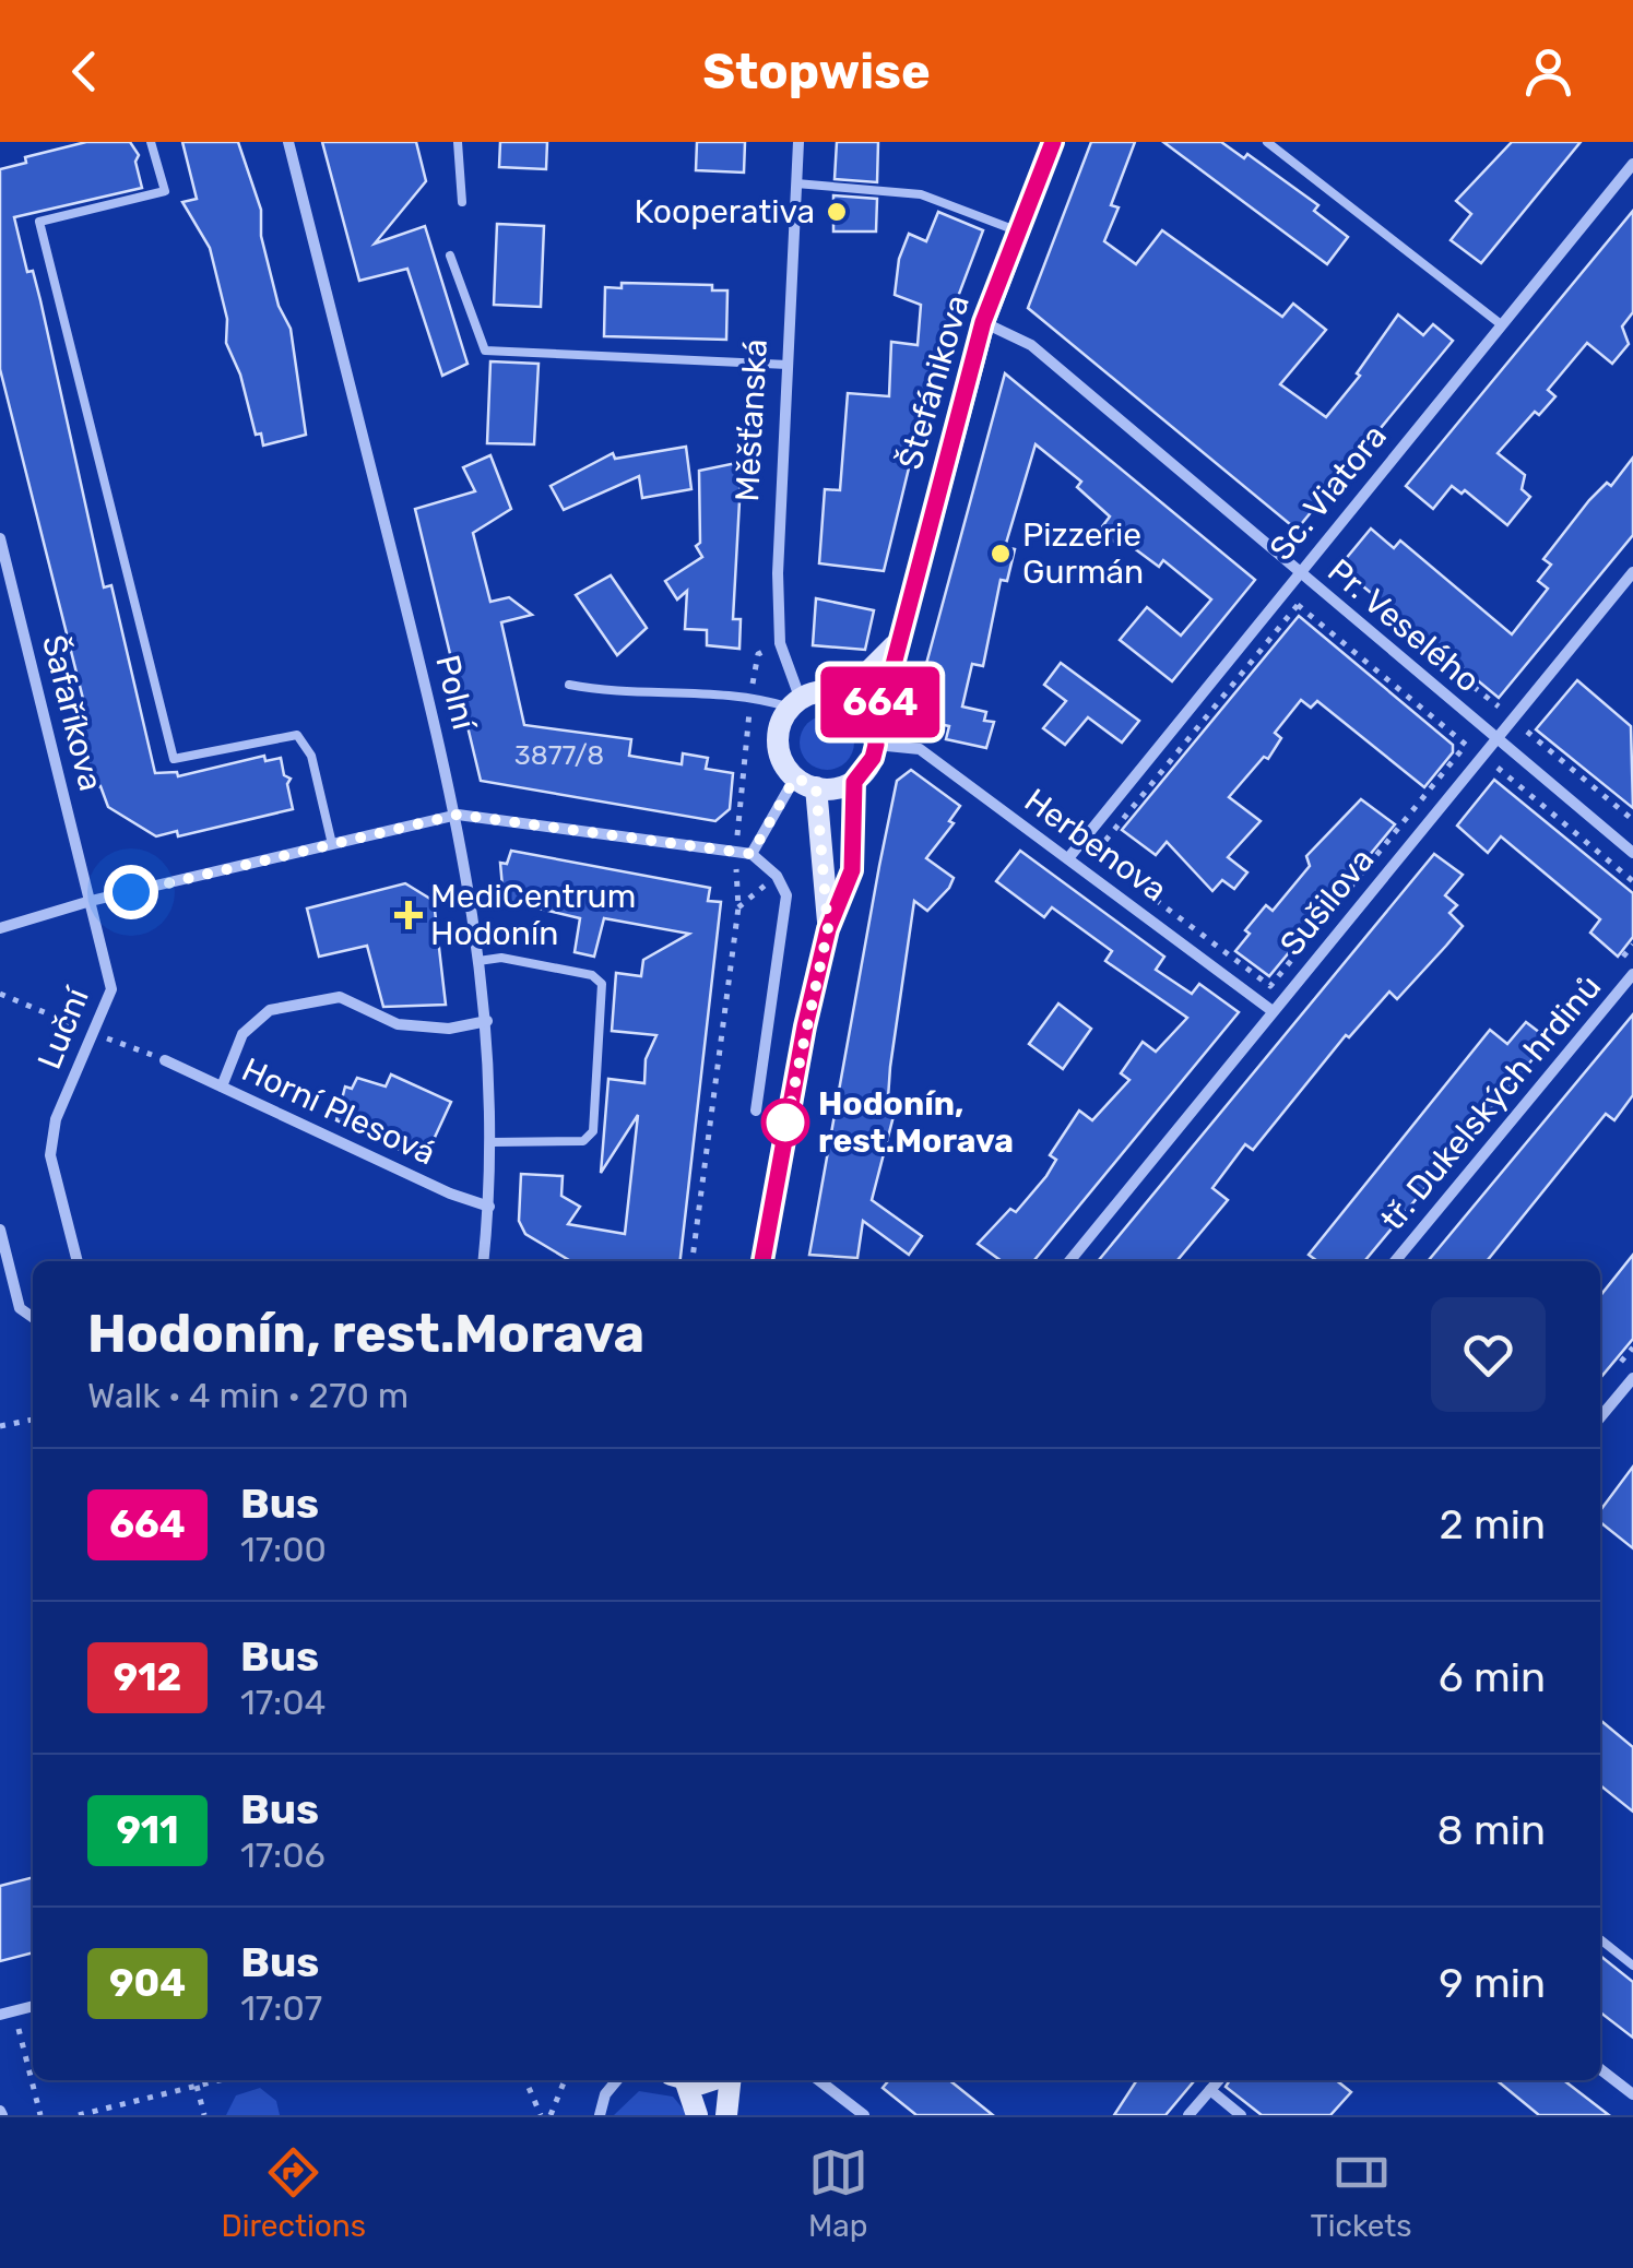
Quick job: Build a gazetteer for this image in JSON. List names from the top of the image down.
{
  "streets": {
    "main road": ["Štefánikova"],
    "street": [
      "Měšťanská",
      "Sc. Viatora",
      "Pr. Veselého",
      "Polní",
      "Šafaříkova",
      "Herbenova",
      "Sušilova",
      "Luční",
      "tř. Dukelských hrdinů",
      "Horní Plesová"
    ]
  },
  "crossings": [
    ["Štefánikova", "Měšťanská"],
    ["Štefánikova", "Pr. Veselého"],
    ["Štefánikova", "Herbenova"],
    ["Měšťanská", "Herbenova"],
    ["Sc. Viatora", "Pr. Veselého"],
    ["Sc. Viatora", "Herbenova"],
    ["Pr. Veselého", "Sušilova"],
    ["Polní", "Horní Plesová"],
    ["Šafaříkova", "Luční"],
    ["Herbenova", "Sušilova"]
  ],
  "places": {
    "other": ["Kooperativa", "Pizzerie Gurmán", "Hodonín, rest.Morava"],
    "health": ["MediCentrum Hodonín"]
  },
  "lines": ["bus line 664"],
  "house_numbers": ["3877/8"],
  "page": {
    "header": "Stopwise",
    "on_map": "664",
    "heading": ["Hodonín, rest.Morava", "Walk · 4 min · 270 m"],
    "list": [
      {
        "mark": "664",
        "name": "Bus",
        "note": "17:00",
        "value": "2 min"
      },
      {
        "mark": "912",
        "name": "Bus",
        "note": "17:04",
        "value": "6 min"
      },
      {
        "mark": "911",
        "name": "Bus",
        "note": "17:06",
        "value": "8 min"
      },
      {
        "mark": "904",
        "name": "Bus",
        "note": "17:07",
        "value": "9 min"
      }
    ],
    "tabs": ["Directions", "Map", "Tickets"]
  }
}
